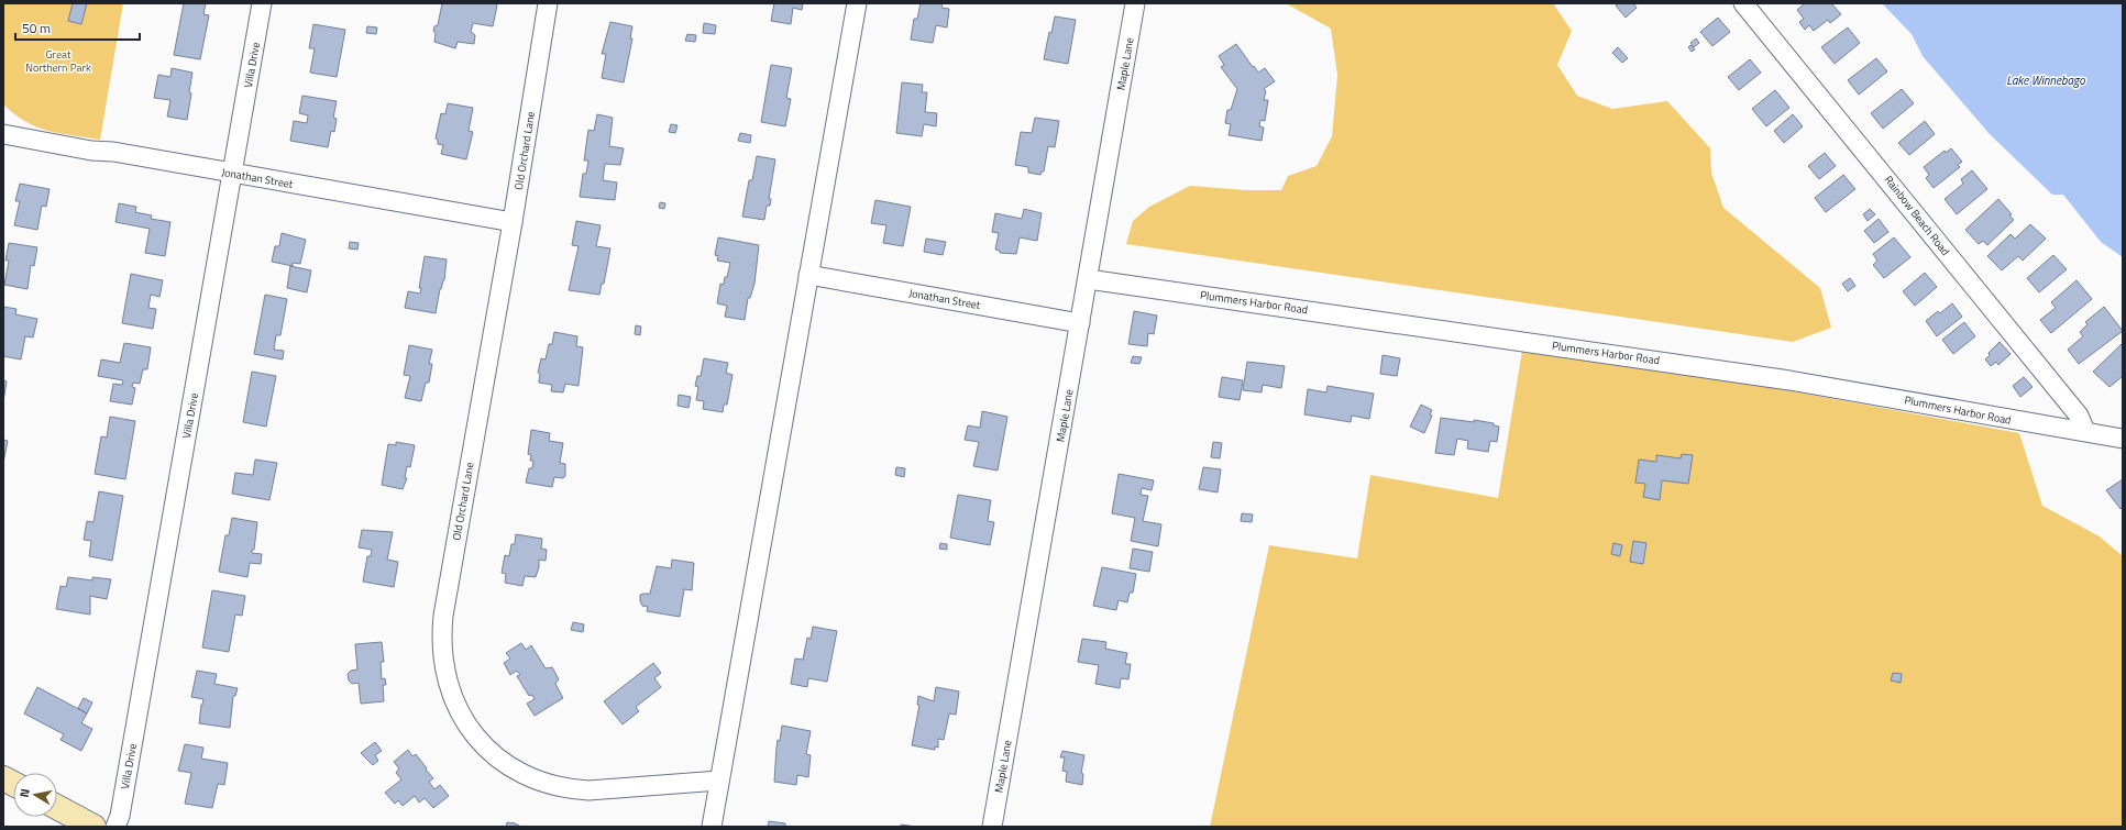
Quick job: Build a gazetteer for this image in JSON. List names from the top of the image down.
{
  "streets": {
    "street": [
      "Maple Lane",
      "Villa Drive",
      "Old Orchard Lane",
      "Jonathan Street",
      "Rainbow Beach Road",
      "Plummers Harbor Road"
    ]
  },
  "crossings": [
    ["Maple Lane", "Jonathan Street"],
    ["Maple Lane", "Plummers Harbor Road"],
    ["Villa Drive", "Jonathan Street"],
    ["Old Orchard Lane", "Jonathan Street"],
    ["Rainbow Beach Road", "Plummers Harbor Road"]
  ],
  "water": ["Lake Winnebago"],
  "parks": ["Great Northern Park"],
  "scale_bar": "50 m",
  "north": "left"
}
